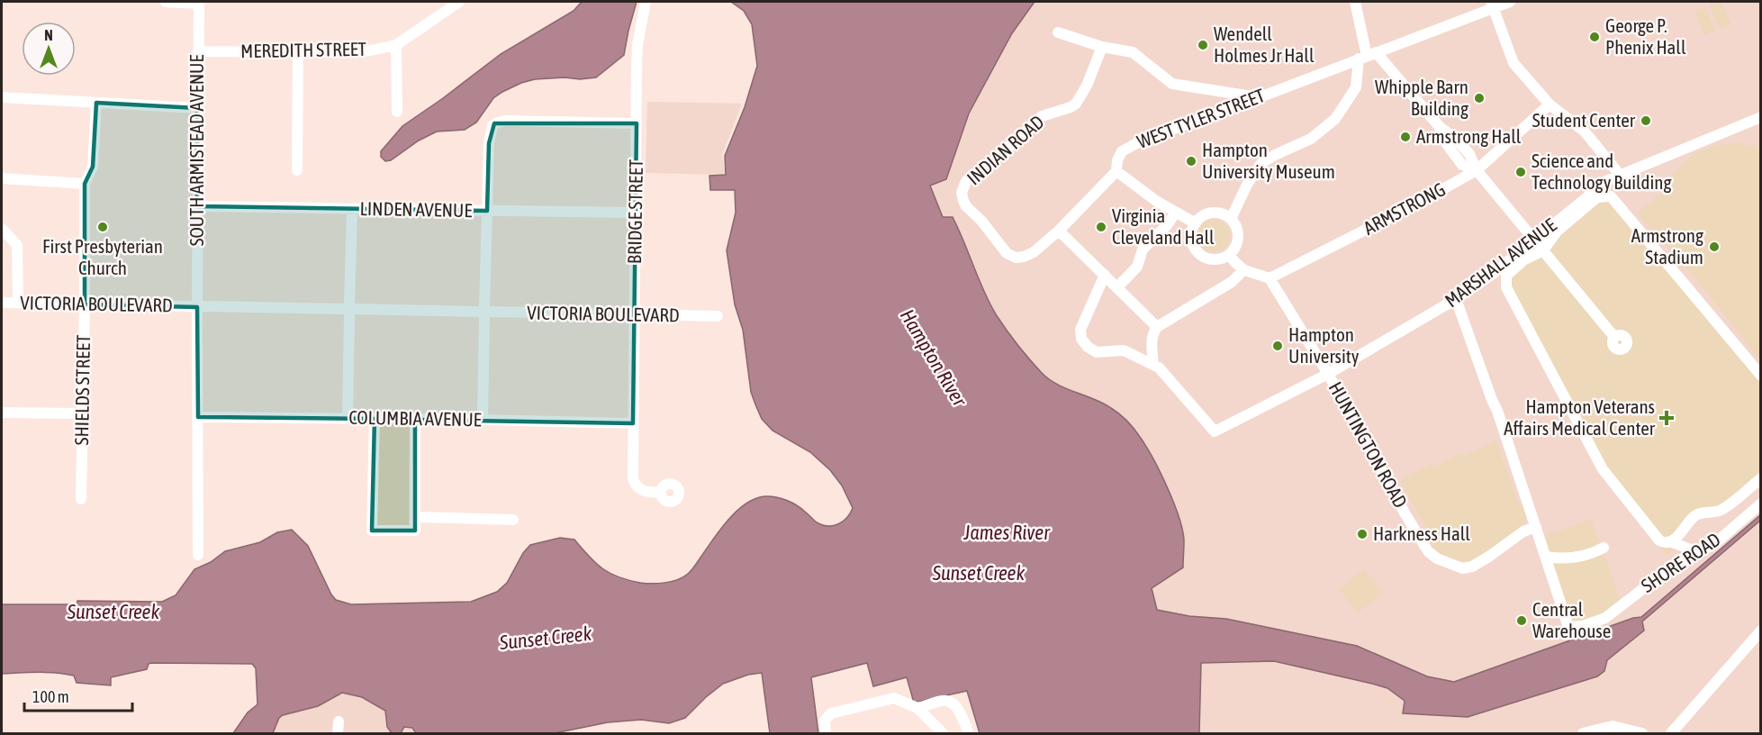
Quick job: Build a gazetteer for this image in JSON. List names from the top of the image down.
{
  "streets": {
    "street": [
      "MEREDITH STREET",
      "WEST TYLER STREET",
      "SOUTH ARMISTEAD AVENUE",
      "INDIAN ROAD",
      "ARMSTRONG",
      "LINDEN AVENUE",
      "BRIDGE STREET",
      "MARSHALL AVENUE",
      "VICTORIA BOULEVARD",
      "SHIELDS STREET",
      "COLUMBIA AVENUE",
      "HUNTINGTON ROAD",
      "SHORE ROAD"
    ]
  },
  "crossings": [
    ["MEREDITH STREET", "SOUTH ARMISTEAD AVENUE"],
    ["WEST TYLER STREET", "INDIAN ROAD"],
    ["SOUTH ARMISTEAD AVENUE", "LINDEN AVENUE"],
    ["SOUTH ARMISTEAD AVENUE", "VICTORIA BOULEVARD"],
    ["SOUTH ARMISTEAD AVENUE", "COLUMBIA AVENUE"],
    ["ARMSTRONG", "HUNTINGTON ROAD"],
    ["LINDEN AVENUE", "BRIDGE STREET"],
    ["BRIDGE STREET", "VICTORIA BOULEVARD"],
    ["BRIDGE STREET", "COLUMBIA AVENUE"],
    ["MARSHALL AVENUE", "HUNTINGTON ROAD"],
    ["VICTORIA BOULEVARD", "SHIELDS STREET"]
  ],
  "water": ["Hampton River", "James River", "Sunset Creek"],
  "places": {
    "other": [
      "George P. Phenix Hall",
      "Wendell Holmes Jr Hall",
      "Whipple Barn Building",
      "Student Center",
      "Armstrong Hall",
      "Hampton University Museum",
      "Science and Technology Building",
      "First Presbyterian Church",
      "Virginia Cleveland Hall",
      "Armstrong Stadium",
      "Hampton University",
      "Harkness Hall",
      "Central Warehouse"
    ],
    "health": ["Hampton Veterans Affairs Medical Center"]
  },
  "scale_bar": "100 m",
  "north": "top"
}
